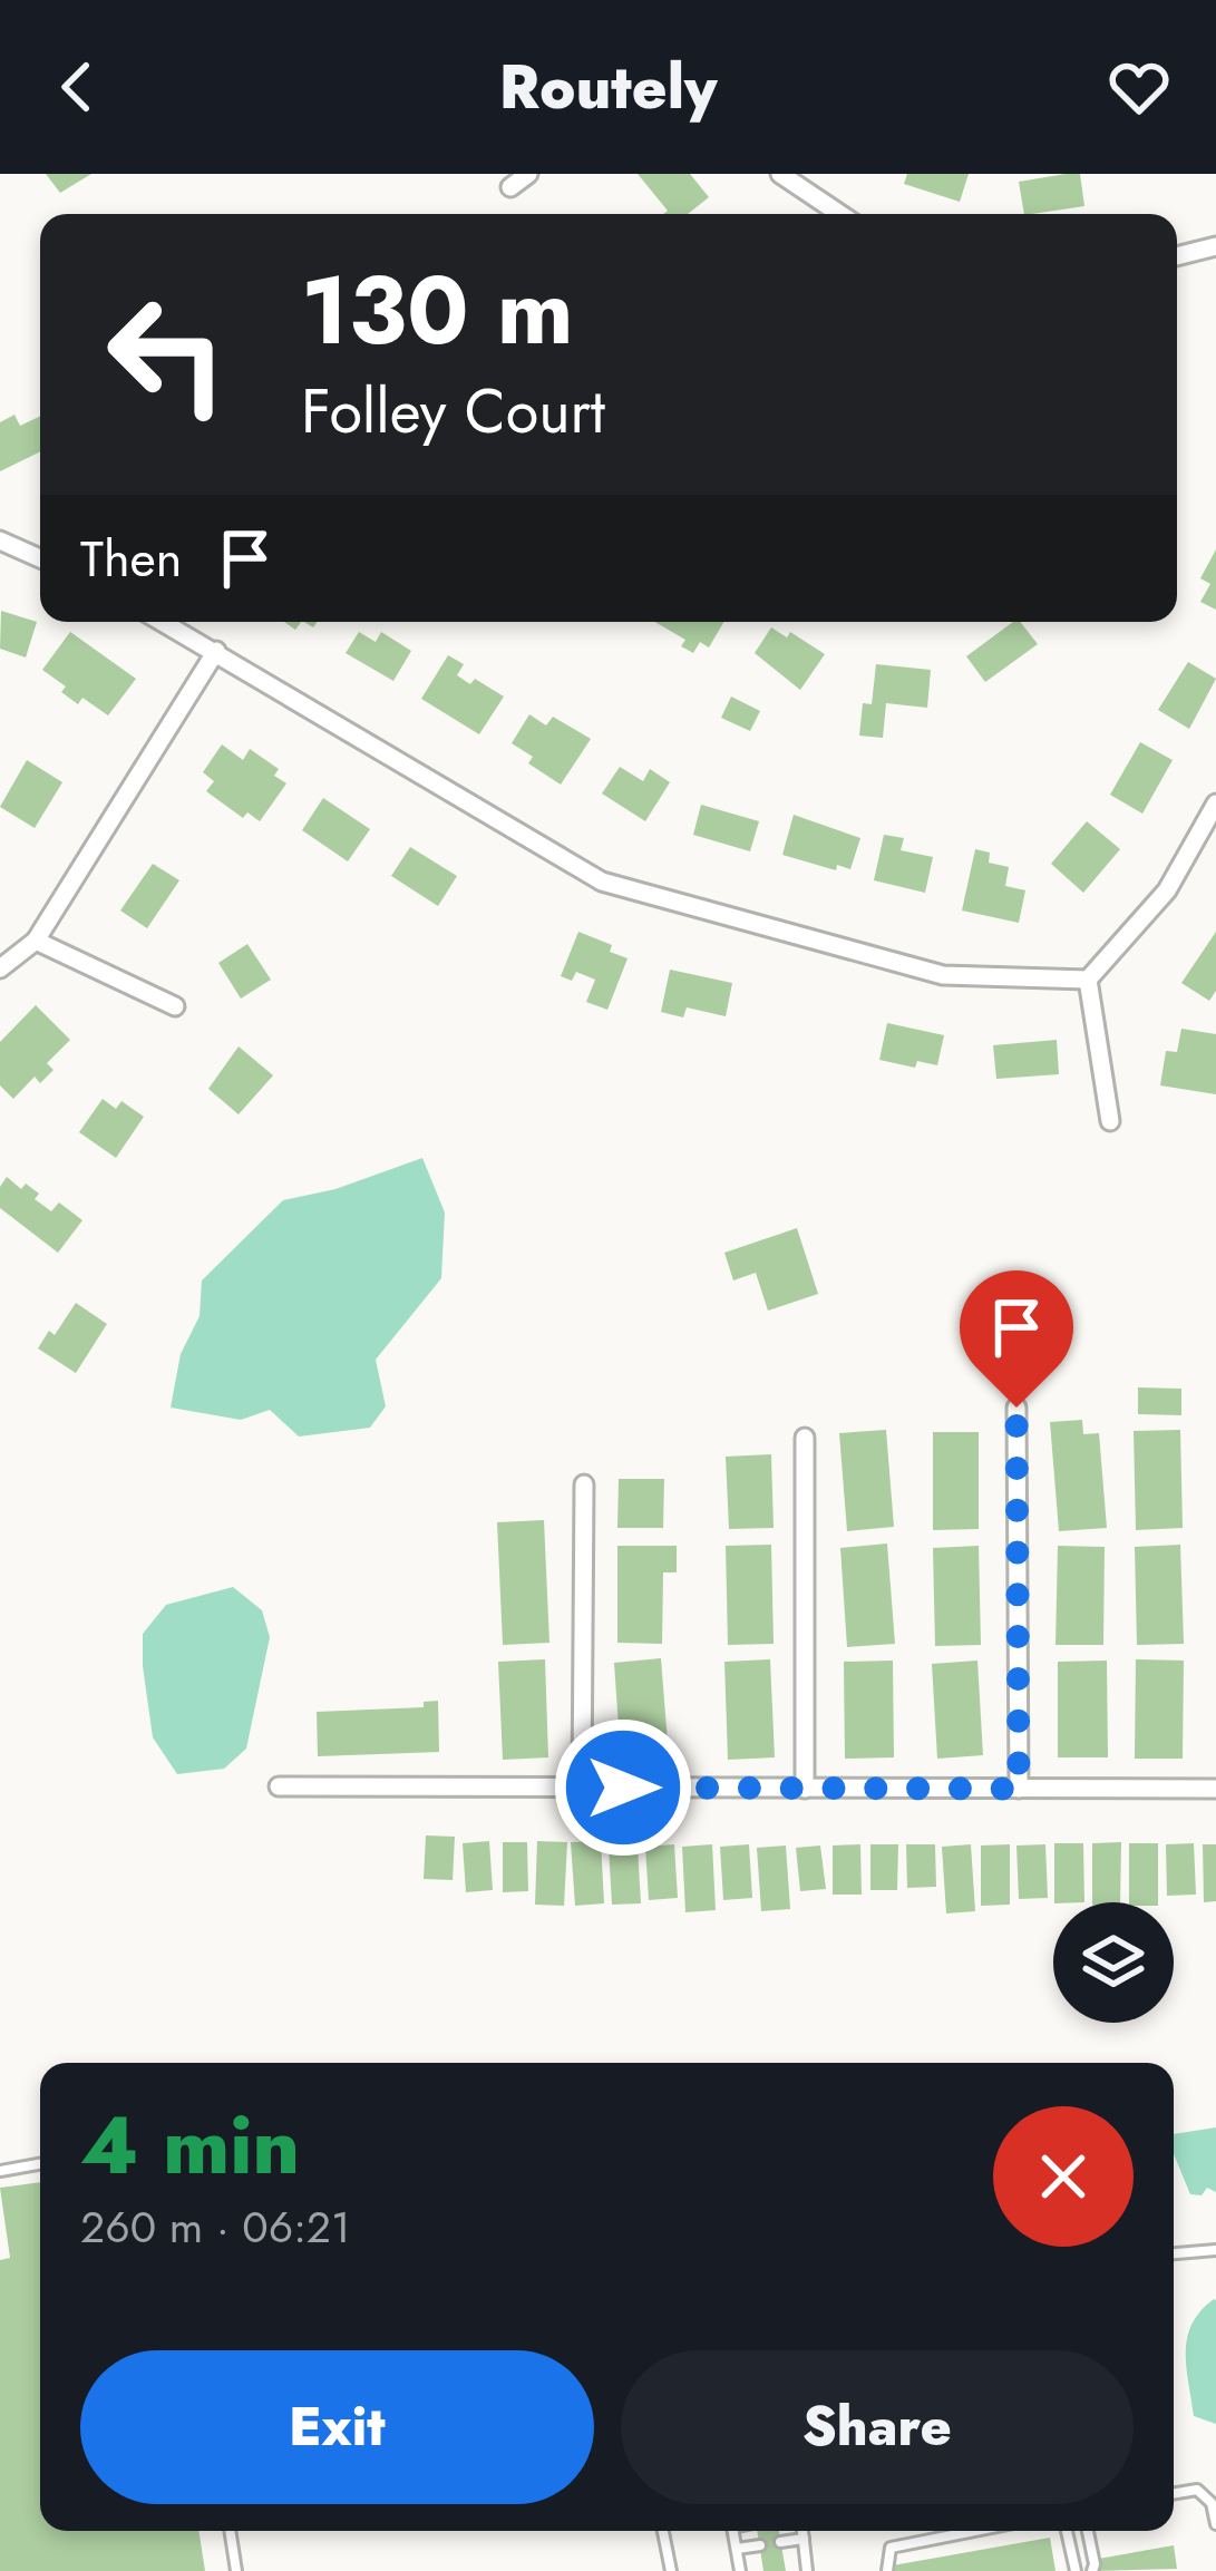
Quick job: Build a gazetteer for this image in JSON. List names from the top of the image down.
{
  "page": {
    "header": "Routely",
    "turn": ["130 m", "Folley Court"],
    "then": "Then",
    "heading": ["4 min", "260 m · 06:21"],
    "buttons": ["Exit", "Share"]
  }
}
